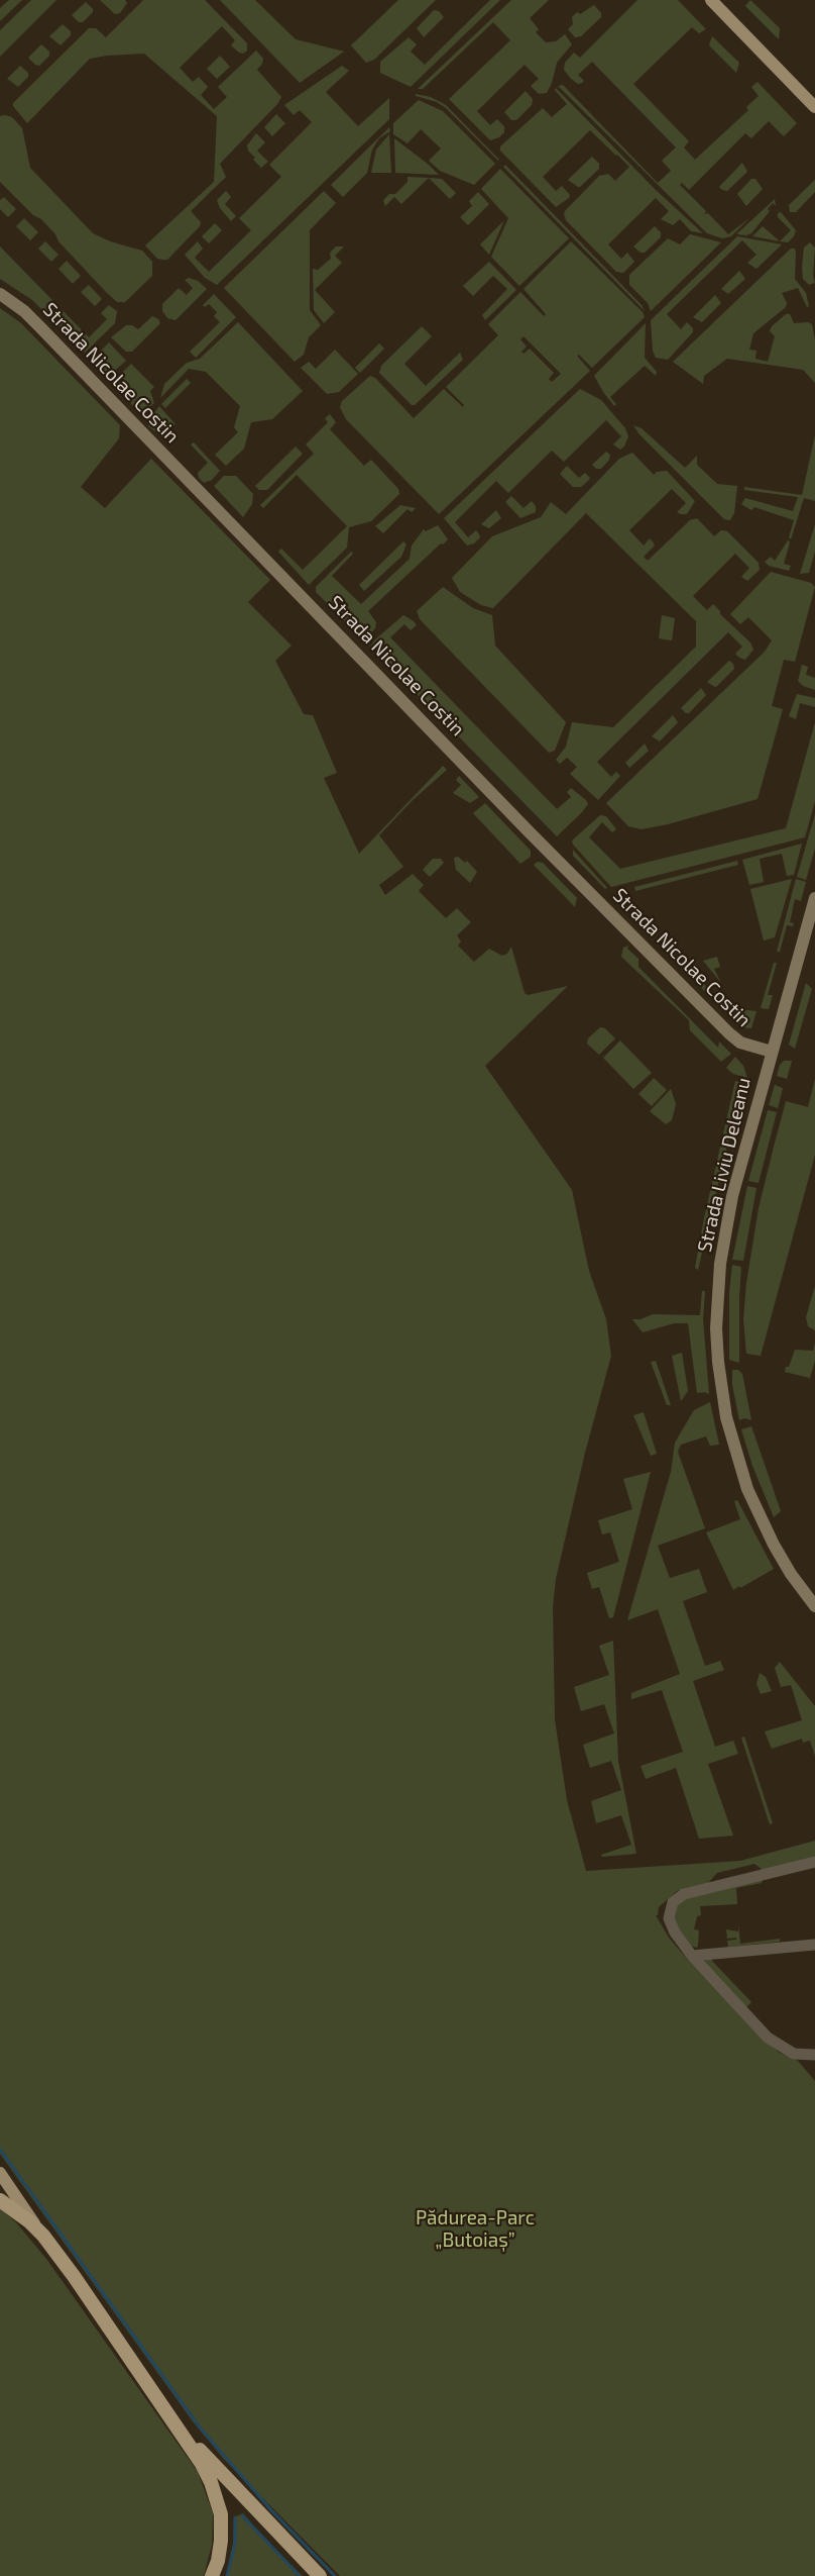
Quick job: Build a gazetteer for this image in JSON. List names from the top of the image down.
{
  "streets": {
    "main road": ["Strada Nicolae Costin", "Strada Liviu Deleanu"]
  },
  "crossings": [
    ["Strada Nicolae Costin", "Strada Liviu Deleanu"]
  ],
  "parks": ["Pădurea-Parc „Butoiaș”"]
}
